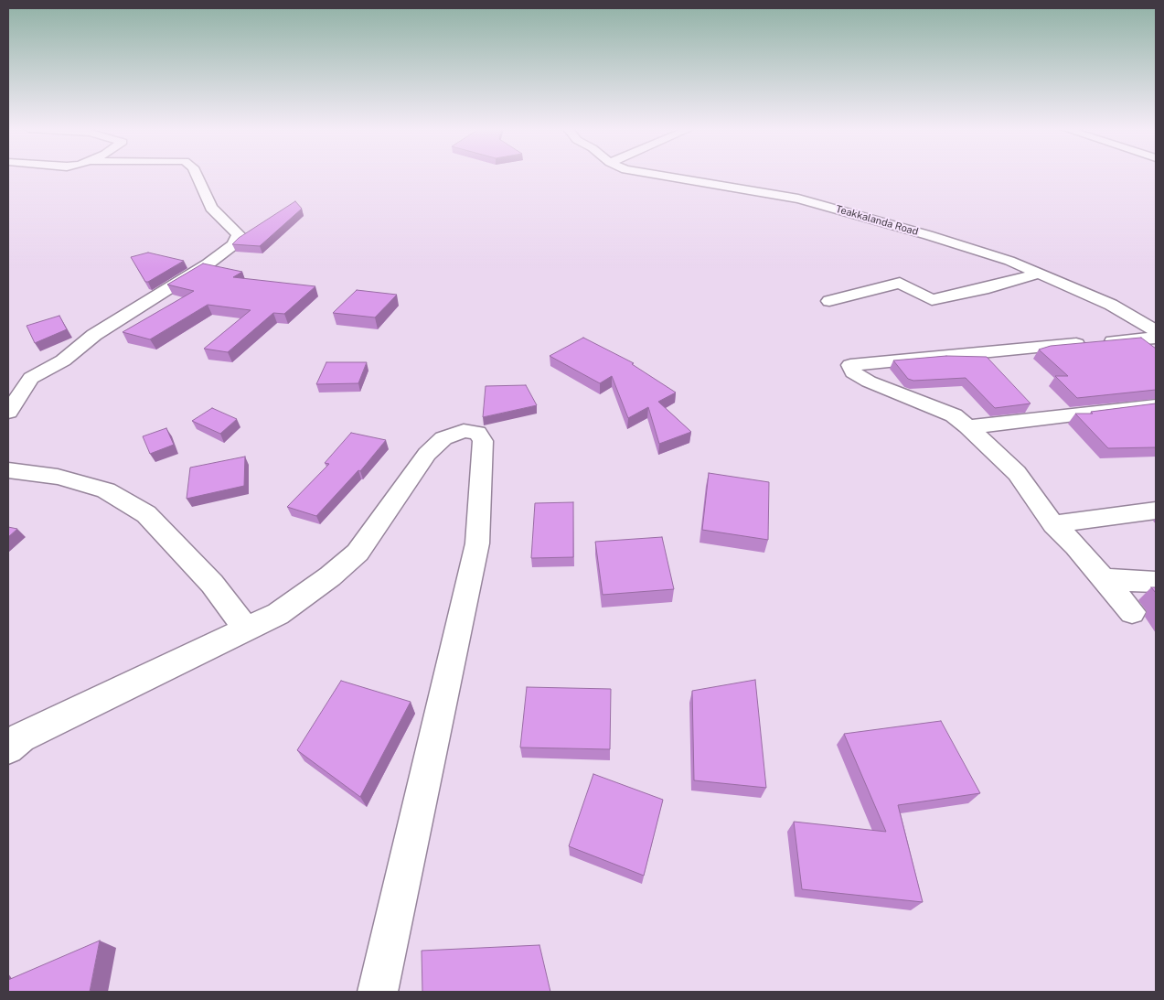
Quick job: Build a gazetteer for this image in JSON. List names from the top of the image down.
{
  "streets": {
    "street": ["Teakkalanda Road"]
  }
}
